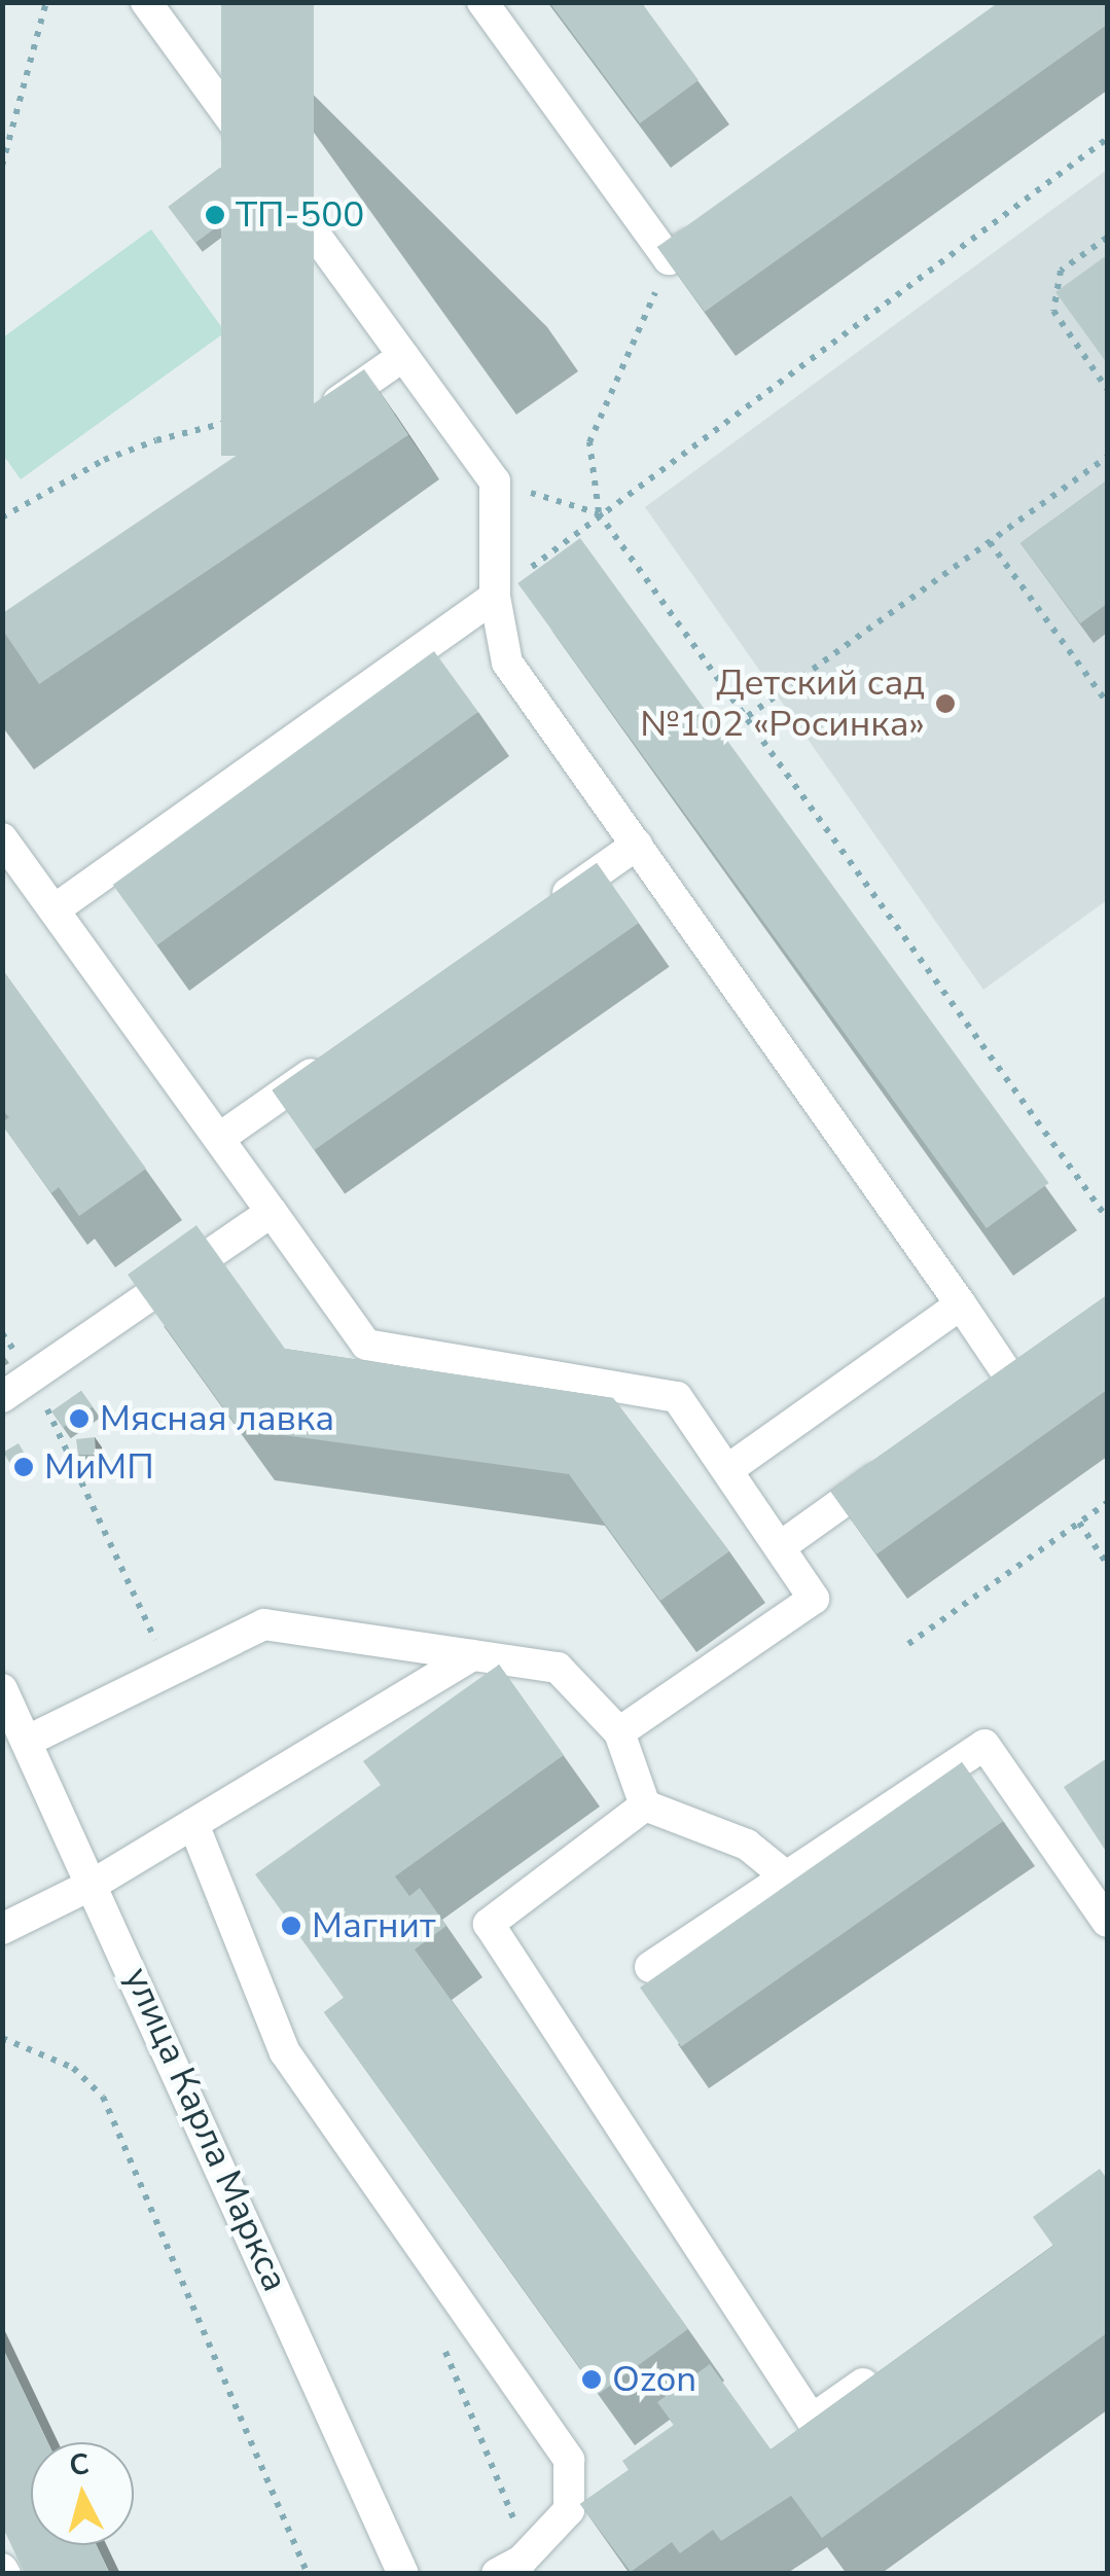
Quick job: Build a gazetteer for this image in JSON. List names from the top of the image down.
{
  "streets": {
    "street": ["улица Карла Маркса"]
  },
  "places": [
    "ТП-500",
    "Детский сад №102 «Росинка»",
    "Мясная лавка",
    "МиМП",
    "Магнит",
    "Ozon"
  ],
  "north": "top"
}
